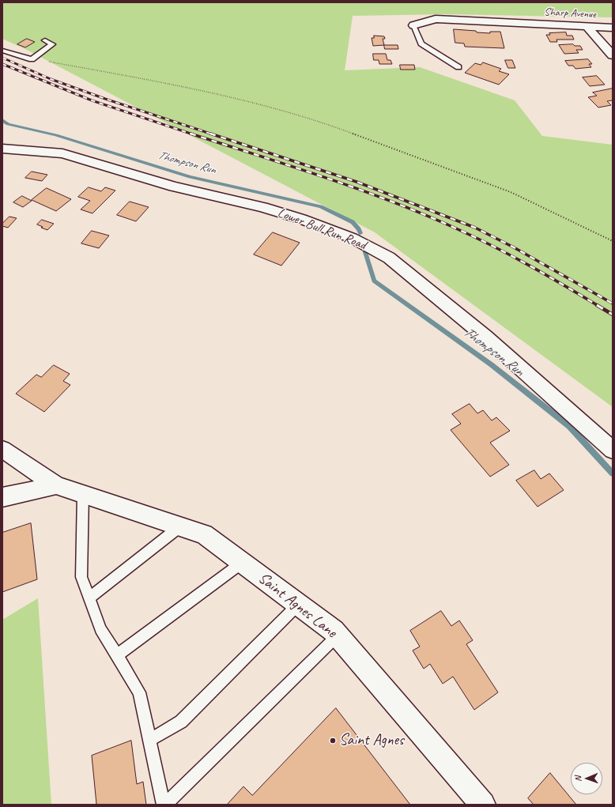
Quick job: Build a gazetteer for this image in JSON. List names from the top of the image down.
{
  "streets": {
    "street": ["Sharp Avenue", "Lower Bull Run Road", "Saint Agnes Lane"]
  },
  "water": ["Thompson Run"],
  "places": ["Saint Agnes"],
  "north": "left"
}
